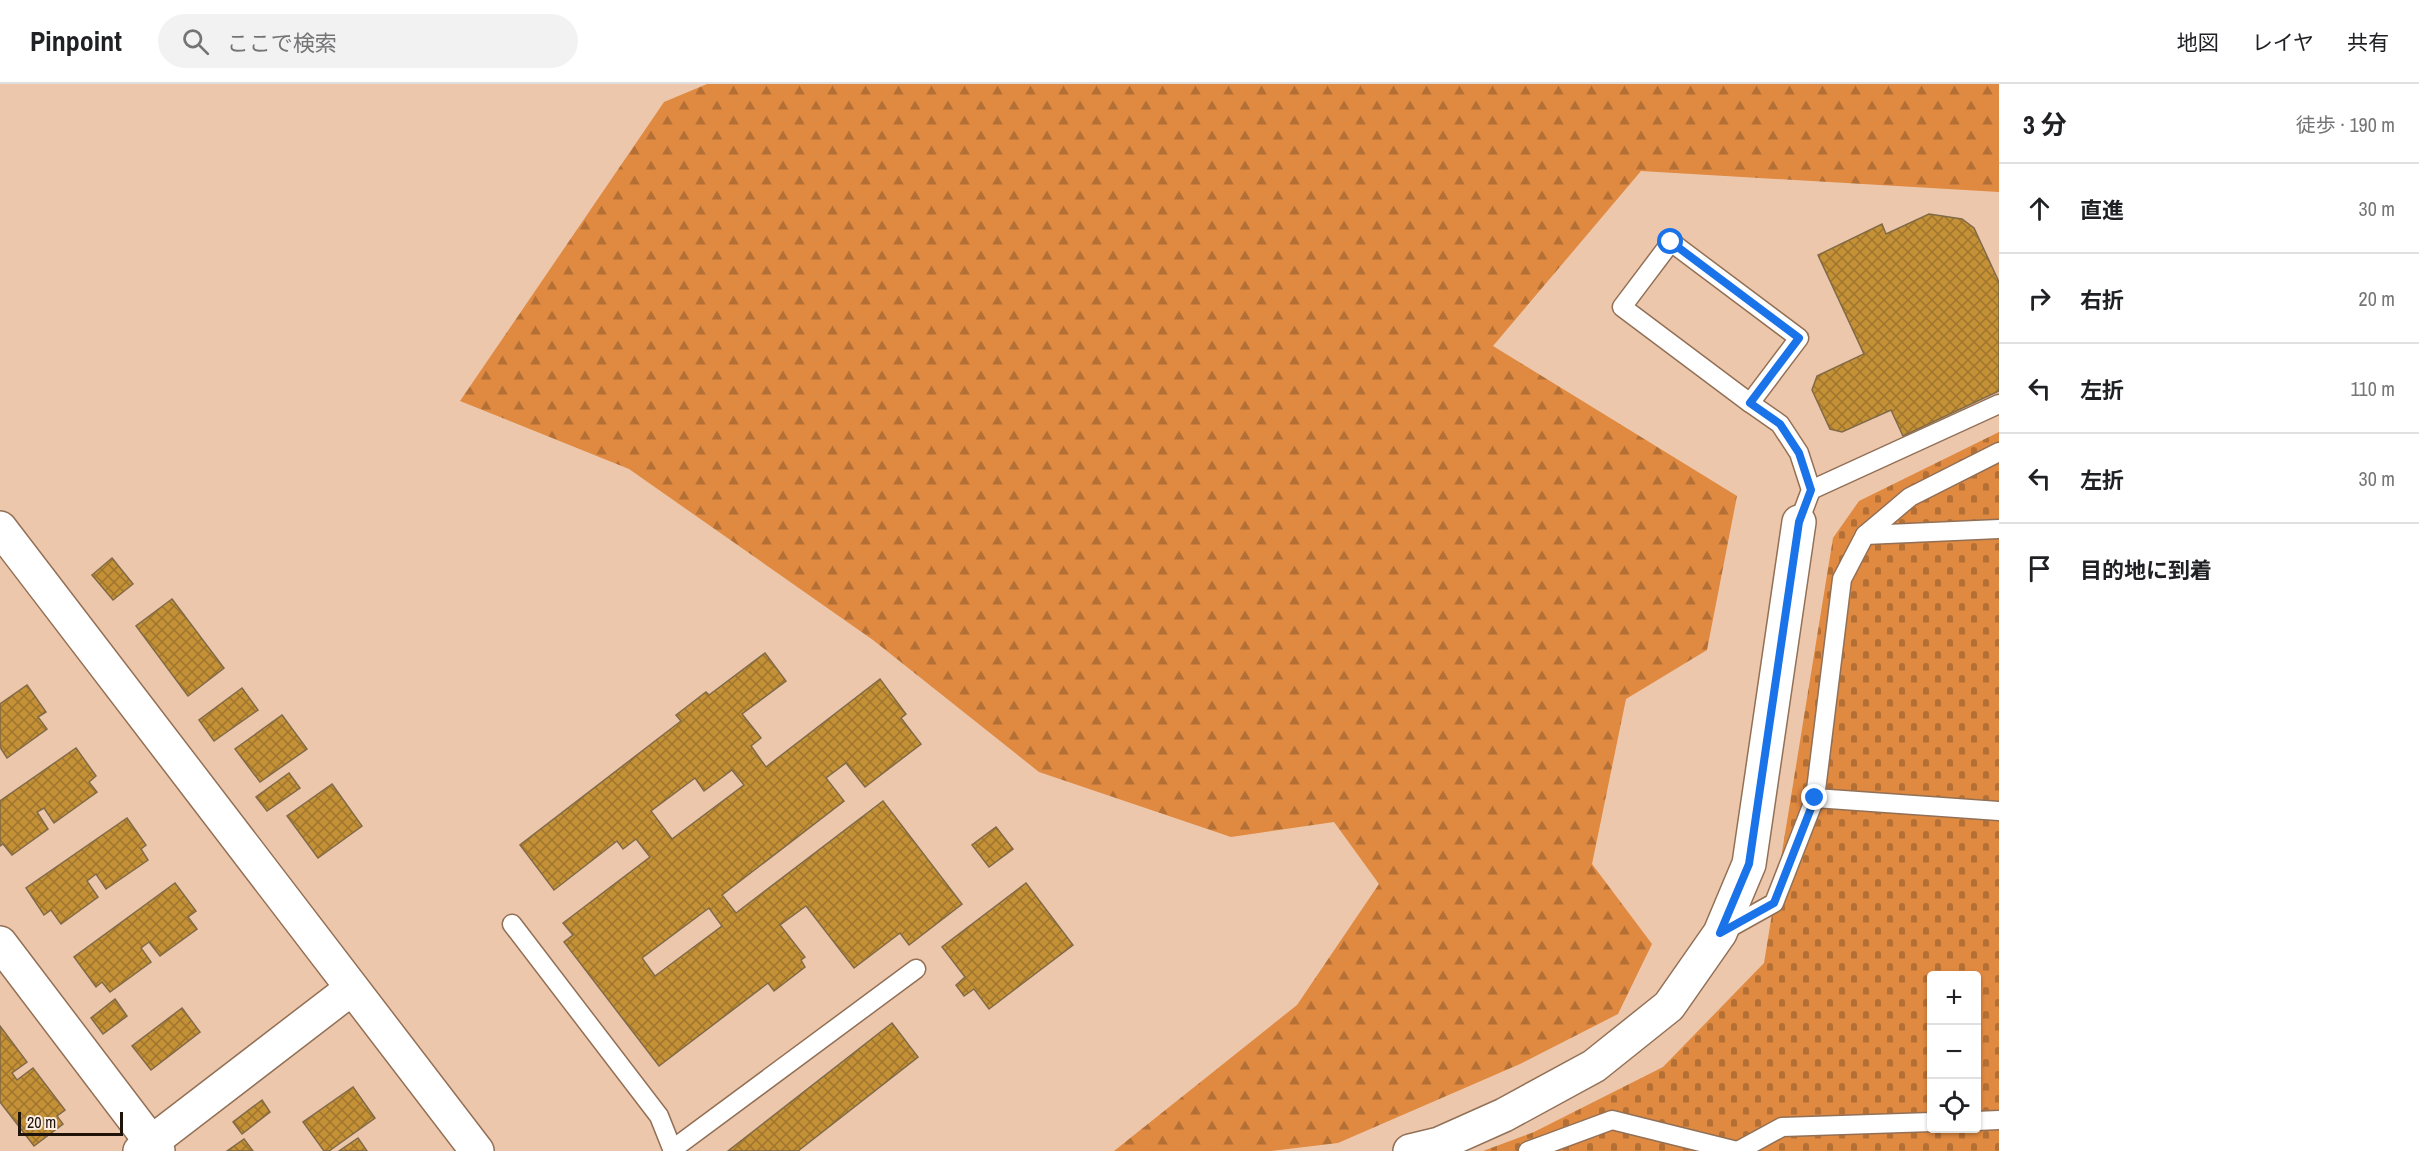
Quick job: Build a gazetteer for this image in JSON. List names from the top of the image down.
{
  "scale_bar": "20 m",
  "page": {
    "header": "Pinpoint",
    "search": "ここで検索",
    "nav": ["地図", "レイヤ", "共有"],
    "heading": ["3 分", "徒歩 · 190 m"],
    "list": [
      ["直進", "30 m"],
      ["右折", "20 m"],
      ["左折", "110 m"],
      ["左折", "30 m"],
      "目的地に到着"
    ],
    "map_buttons": ["+", "−"],
    "scale": "20 m"
  }
}
